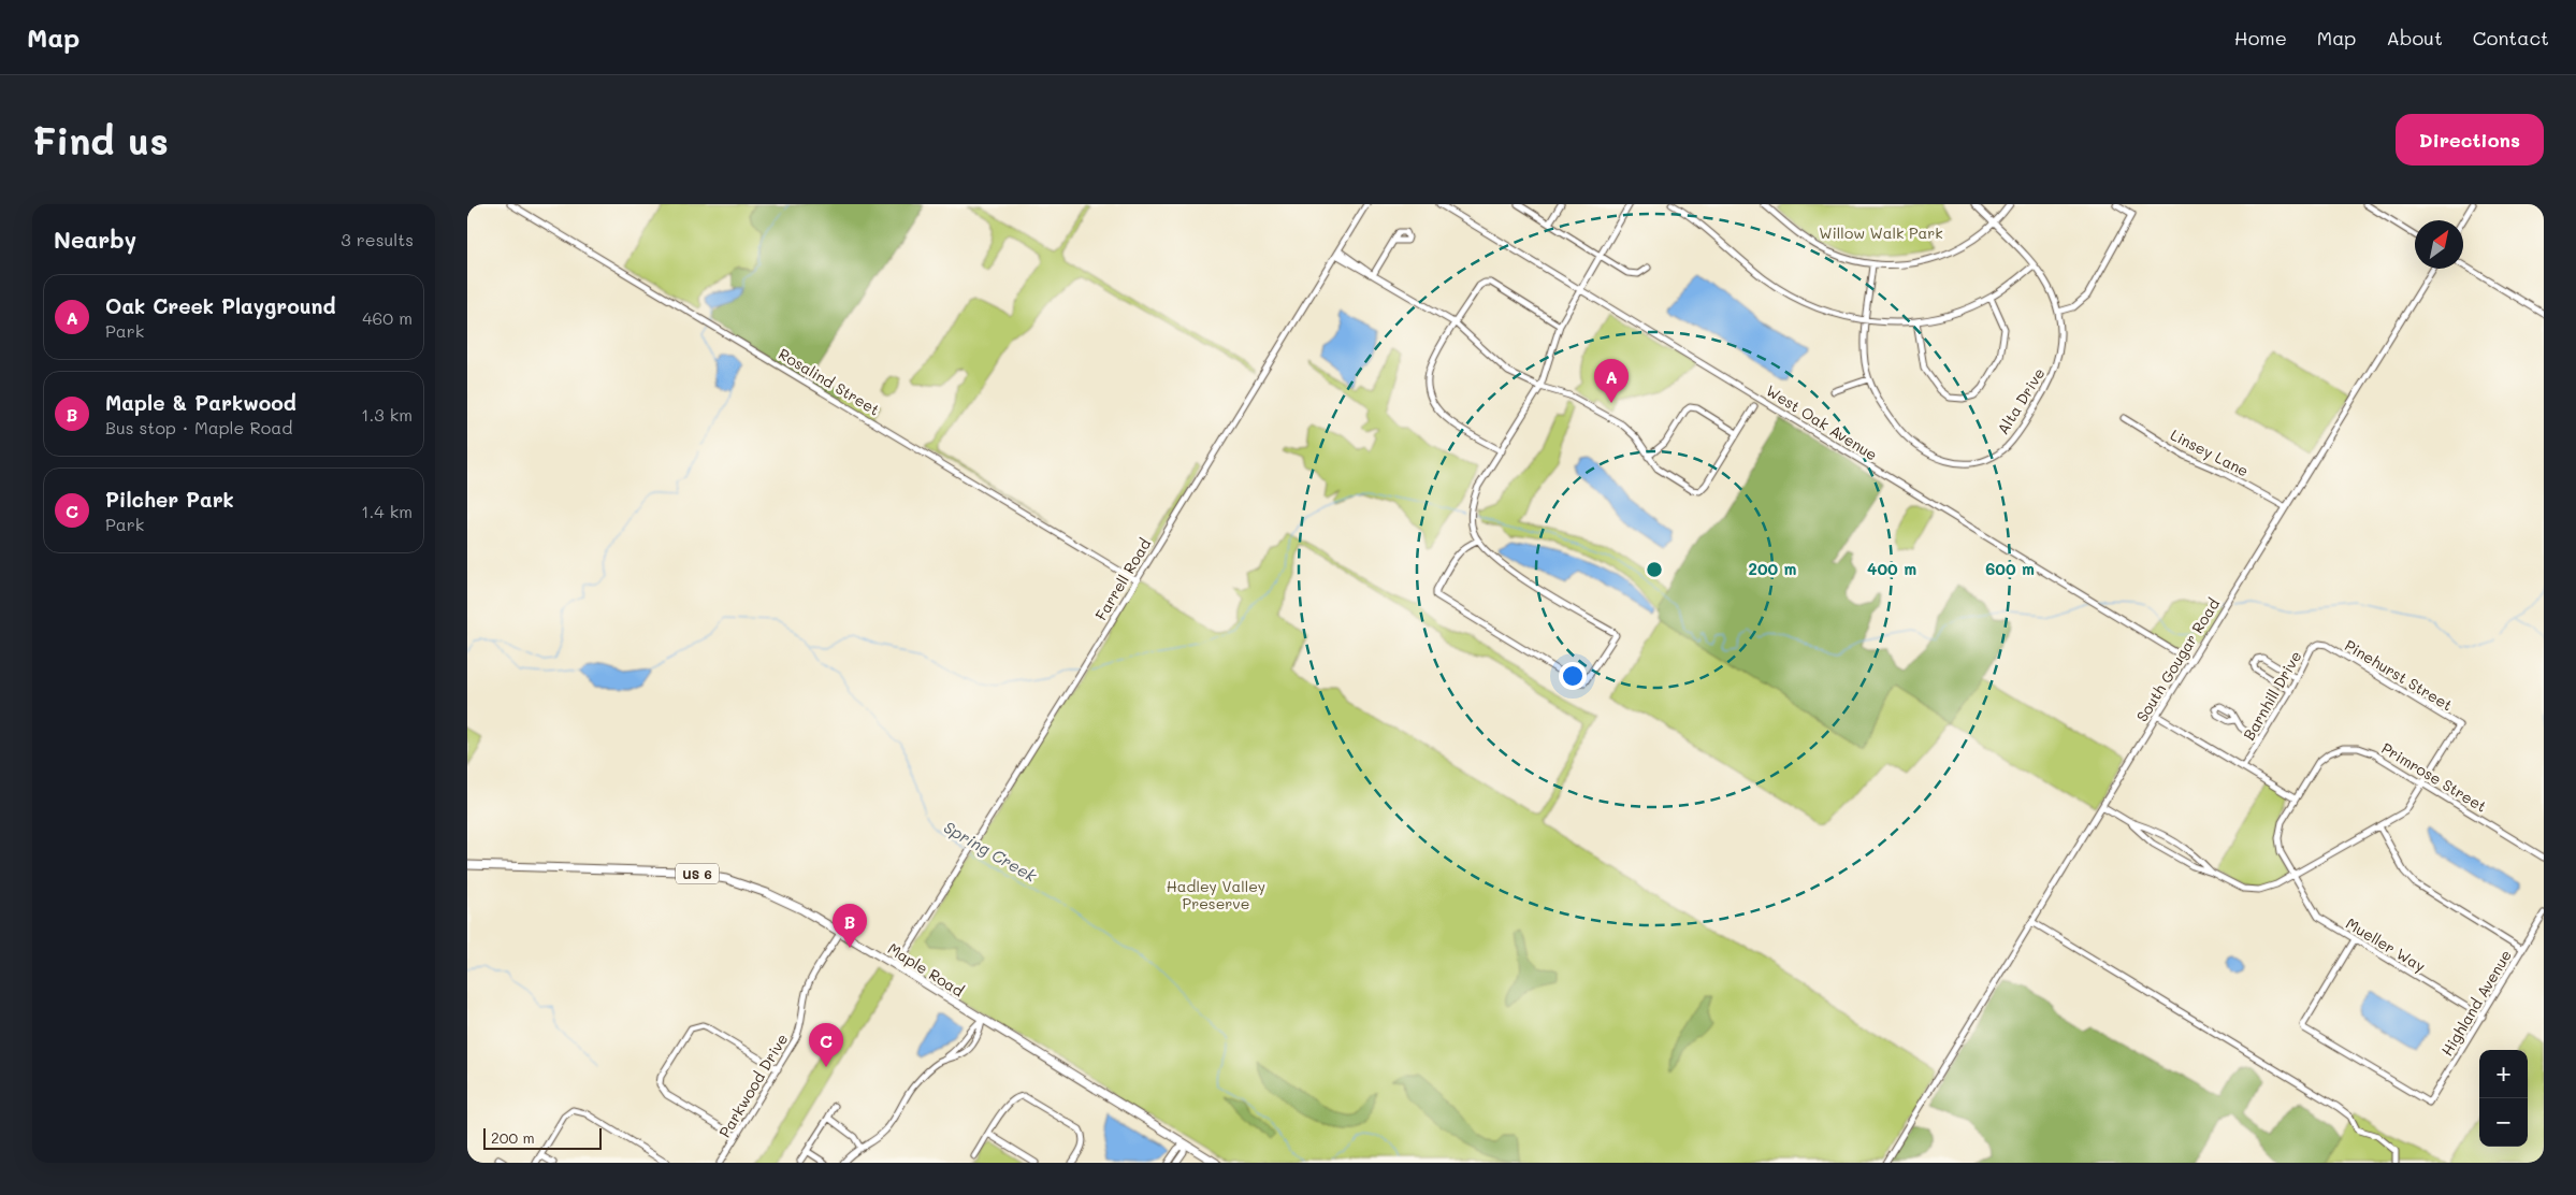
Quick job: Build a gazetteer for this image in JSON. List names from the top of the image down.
{
  "streets": {
    "main road": ["US 6", "Maple Road"],
    "street": [
      "Rosalind Street",
      "Alta Drive",
      "West Oak Avenue",
      "Linsey Lane",
      "Farrell Road",
      "South Gougar Road",
      "Pinehurst Street",
      "Barnhill Drive",
      "Primrose Street",
      "Mueller Way",
      "Highland Avenue",
      "Parkwood Drive"
    ]
  },
  "crossings": [
    ["Rosalind Street", "Farrell Road"],
    ["West Oak Avenue", "South Gougar Road"],
    ["Linsey Lane", "South Gougar Road"],
    ["Farrell Road", "Maple Road"],
    ["Pinehurst Street", "Barnhill Drive"],
    ["Pinehurst Street", "Primrose Street"],
    ["Primrose Street", "Mueller Way"],
    ["Mueller Way", "Highland Avenue"],
    ["Maple Road", "Parkwood Drive"]
  ],
  "water": ["Spring Creek"],
  "parks": ["Willow Walk Park", "Hadley Valley Preserve"],
  "scale_bar": "200 m",
  "north": "top right",
  "page": {
    "header": "Map",
    "nav": [
      "Home",
      "Map",
      "About",
      "Contact"
    ],
    "buttons": "Directions",
    "title": "Find us",
    "heading": ["Nearby", "3 results"],
    "list": [
      {
        "mark": "A",
        "name": "Oak Creek Playground",
        "note": "Park",
        "value": "460 m"
      },
      {
        "mark": "B",
        "name": "Maple & Parkwood",
        "note": "Bus stop · Maple Road",
        "value": "1.3 km"
      },
      {
        "mark": "C",
        "name": "Pilcher Park",
        "note": "Park",
        "value": "1.4 km"
      }
    ],
    "pins": ["A", "B", "C"],
    "map_buttons": ["+", "−"],
    "scale": "200 m"
  },
  "rings": ["200 m", "400 m", "600 m"]
}
